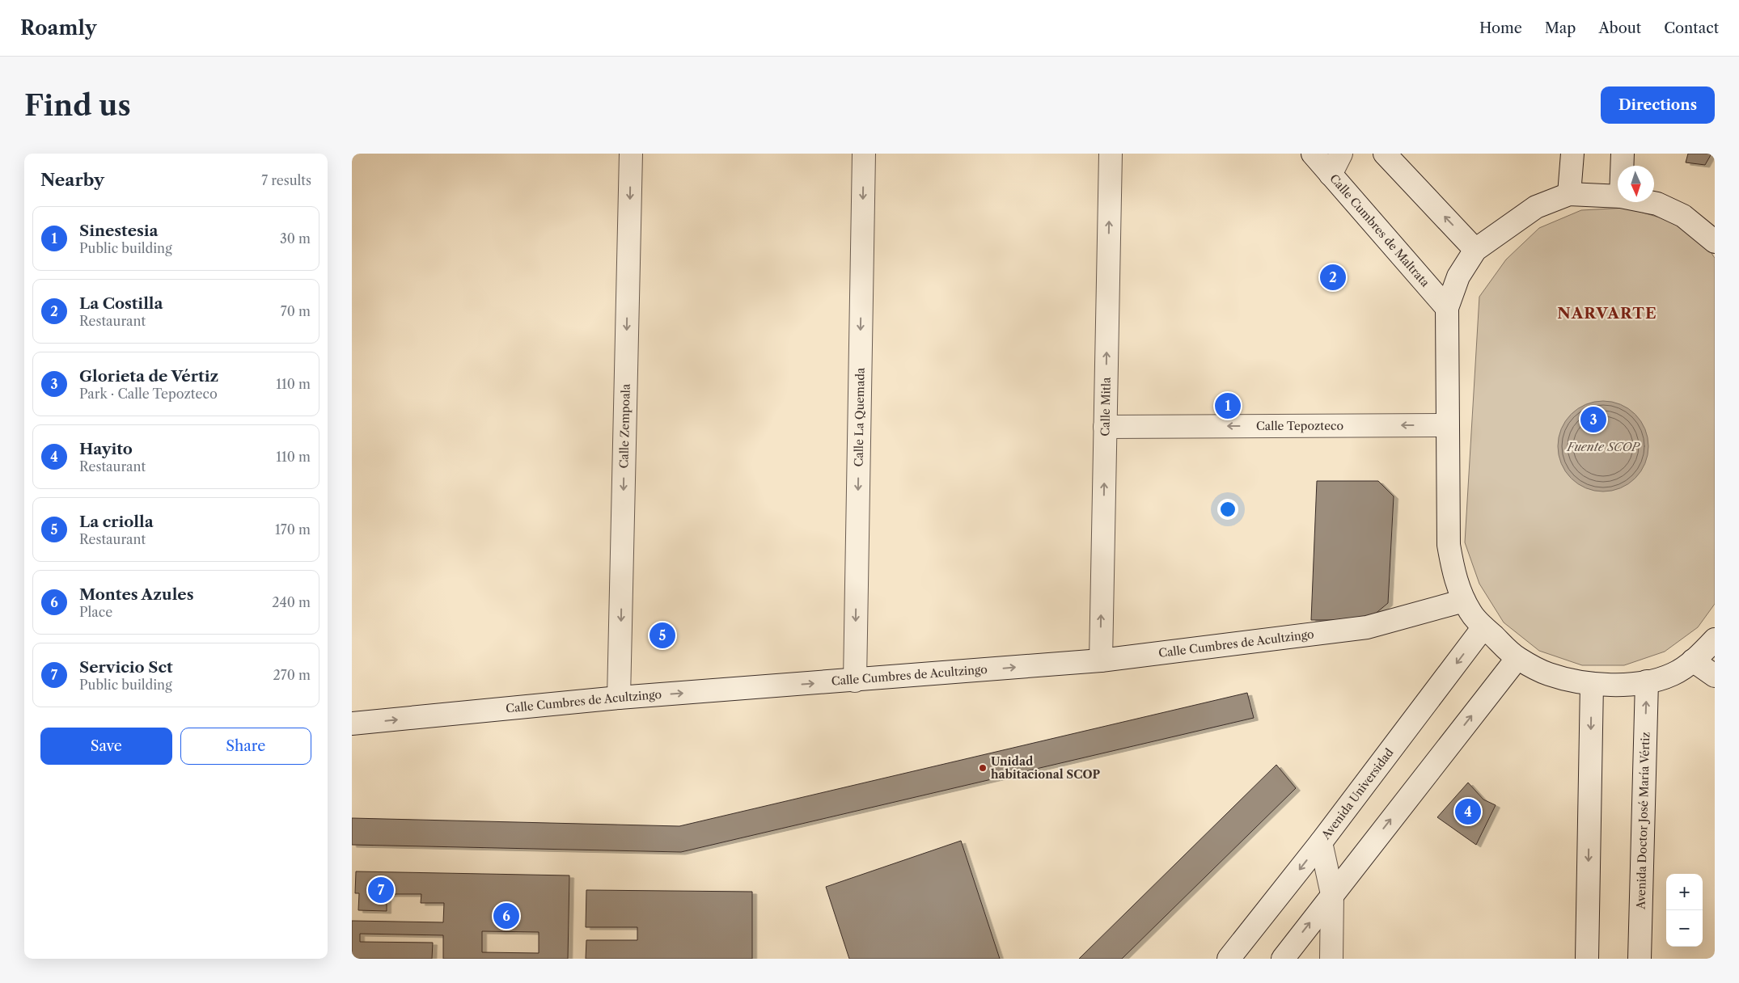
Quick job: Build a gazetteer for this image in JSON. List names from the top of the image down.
{
  "streets": {
    "street": [
      "Calle Cumbres de Maltrata",
      "Calle Mitla",
      "Calle La Quemada",
      "Calle Zempoala",
      "Calle Tepozteco",
      "Calle Cumbres de Acultzingo",
      "Avenida Universidad",
      "Avenida Doctor José María Vértiz"
    ]
  },
  "crossings": [
    ["Calle Mitla", "Calle Tepozteco"],
    ["Calle Mitla", "Calle Cumbres de Acultzingo"],
    ["Calle La Quemada", "Calle Cumbres de Acultzingo"],
    ["Calle Zempoala", "Calle Cumbres de Acultzingo"]
  ],
  "one_way": [
    "Calle Mitla",
    "Calle La Quemada",
    "Calle Zempoala",
    "Calle Tepozteco",
    "Calle Cumbres de Acultzingo"
  ],
  "districts": ["NARVARTE"],
  "water": ["Fuente SCOP"],
  "places": ["Unidad habitacional SCOP"],
  "north": "bottom",
  "page": {
    "header": "Roamly",
    "nav": [
      "Home",
      "Map",
      "About",
      "Contact"
    ],
    "buttons": [
      "Directions",
      ["Save", "Share"]
    ],
    "title": "Find us",
    "heading": ["Nearby", "7 results"],
    "list": [
      {
        "mark": "1",
        "name": "Sinestesia",
        "note": "Public building",
        "value": "30 m"
      },
      {
        "mark": "2",
        "name": "La Costilla",
        "note": "Restaurant",
        "value": "70 m"
      },
      {
        "mark": "3",
        "name": "Glorieta de Vértiz",
        "note": "Park · Calle Tepozteco",
        "value": "110 m"
      },
      {
        "mark": "4",
        "name": "Hayito",
        "note": "Restaurant",
        "value": "110 m"
      },
      {
        "mark": "5",
        "name": "La criolla",
        "note": "Restaurant",
        "value": "170 m"
      },
      {
        "mark": "6",
        "name": "Montes Azules",
        "note": "Place",
        "value": "240 m"
      },
      {
        "mark": "7",
        "name": "Servicio Sct",
        "note": "Public building",
        "value": "270 m"
      }
    ],
    "pins": [
      "2",
      "1",
      "3",
      "5",
      "4",
      "7",
      "6"
    ],
    "map_buttons": ["+", "−"]
  }
}
